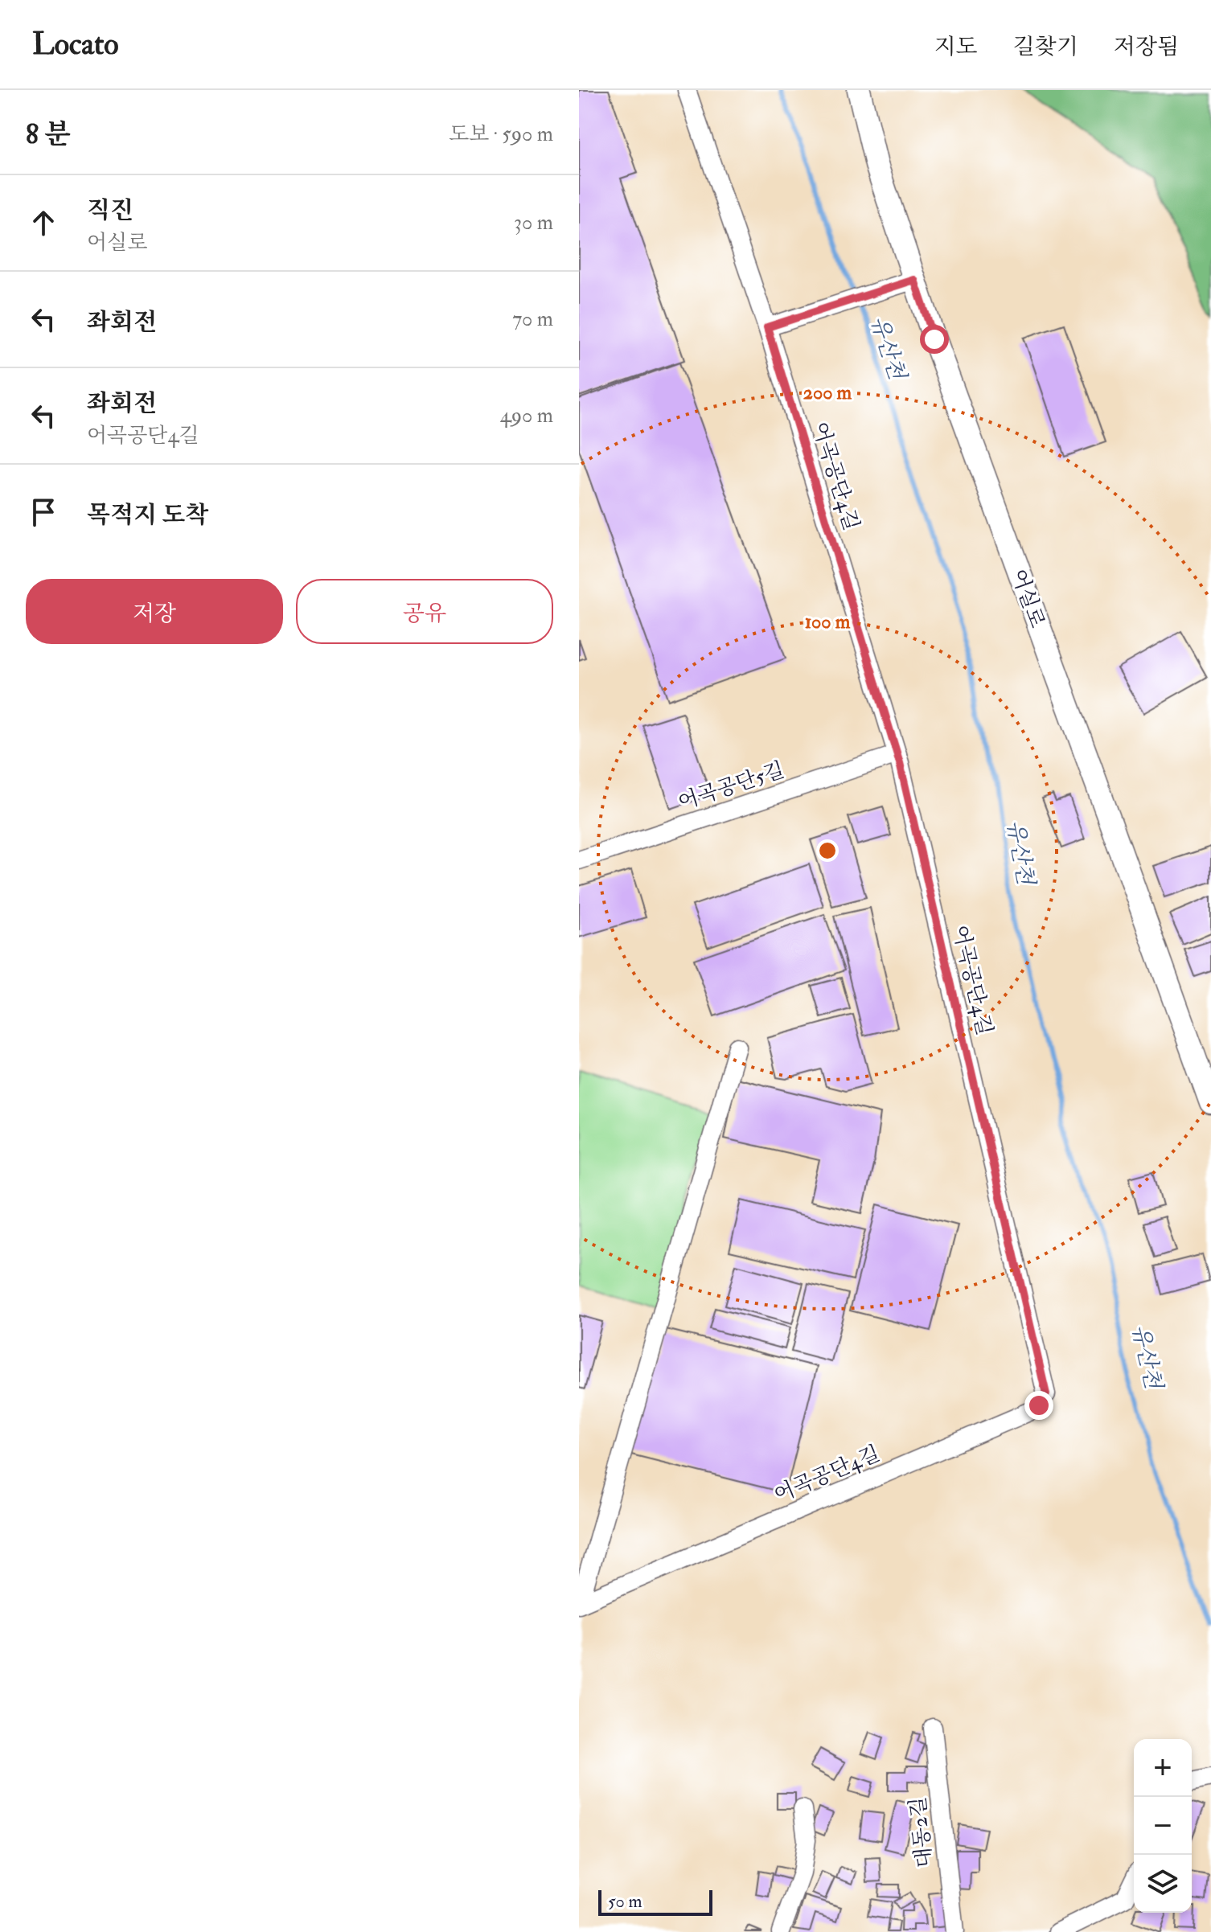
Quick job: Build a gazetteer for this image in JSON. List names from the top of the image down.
{
  "streets": {
    "main road": ["어실로"],
    "street": ["어곡공단4길", "어곡공단5길", "대동2길"]
  },
  "crossings": [
    ["어곡공단4길", "어곡공단5길"]
  ],
  "water": ["유산천"],
  "scale_bar": "50 m",
  "page": {
    "header": "Locato",
    "nav": ["지도", "길찾기", "저장됨"],
    "heading": ["8 분", "도보 · 590 m"],
    "list": [
      ["직진", "어실로", "30 m"],
      ["좌회전", "70 m"],
      ["좌회전", "어곡공단4길", "490 m"],
      "목적지 도착"
    ],
    "buttons": ["저장", "공유"],
    "map_buttons": ["+", "−"],
    "scale": "50 m"
  },
  "rings": ["200 m", "100 m"]
}
